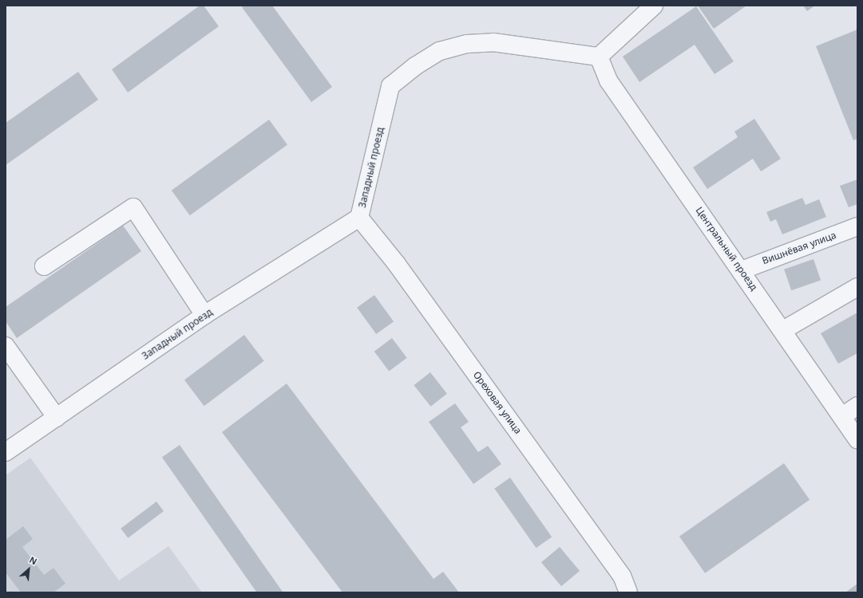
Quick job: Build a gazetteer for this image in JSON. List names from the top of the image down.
{
  "streets": {
    "street": [
      "Западный проезд",
      "Вишнёвая улица",
      "Центральный проезд",
      "Ореховая улица"
    ]
  },
  "crossings": [
    ["Западный проезд", "Центральный проезд"],
    ["Западный проезд", "Ореховая улица"],
    ["Вишнёвая улица", "Центральный проезд"]
  ],
  "north": "top right"
}
